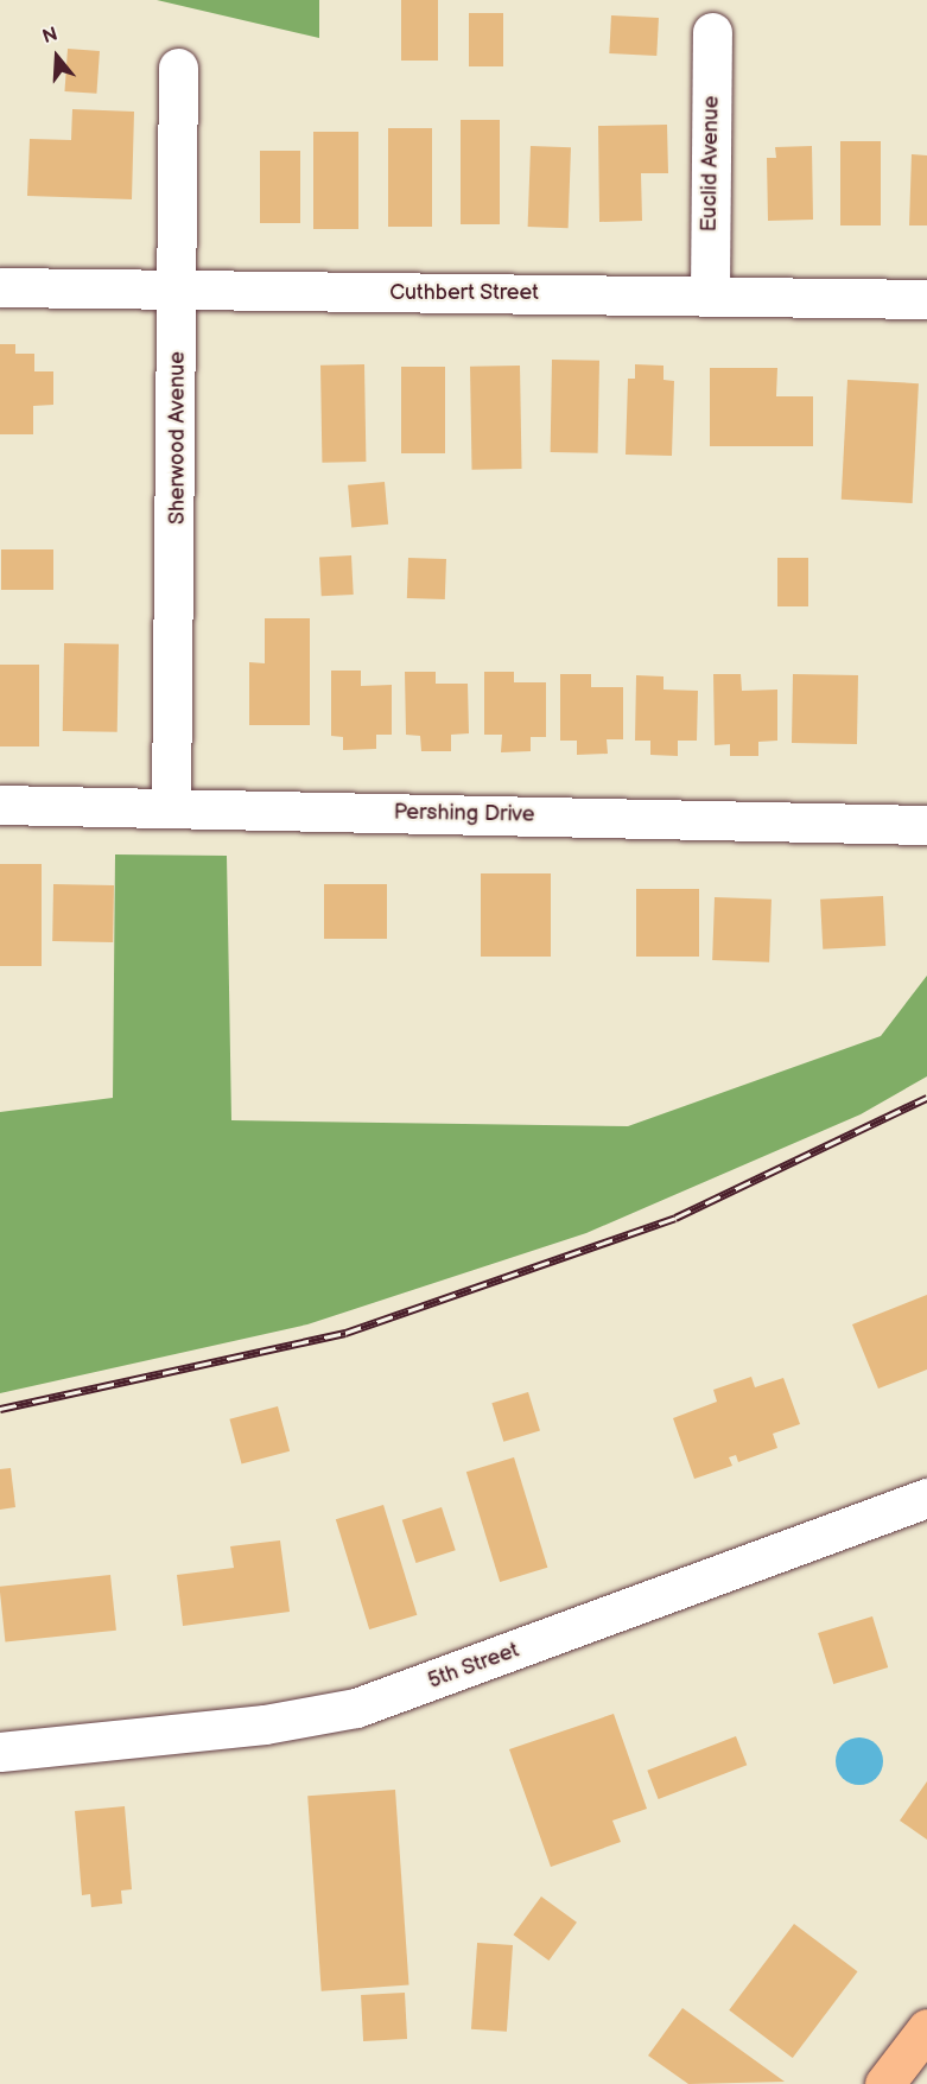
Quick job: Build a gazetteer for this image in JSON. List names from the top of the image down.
{
  "streets": {
    "street": [
      "Euclid Avenue",
      "Cuthbert Street",
      "Sherwood Avenue",
      "Pershing Drive",
      "5th Street"
    ]
  },
  "crossings": [
    ["Euclid Avenue", "Cuthbert Street"],
    ["Cuthbert Street", "Sherwood Avenue"],
    ["Sherwood Avenue", "Pershing Drive"]
  ],
  "north": "top"
}
